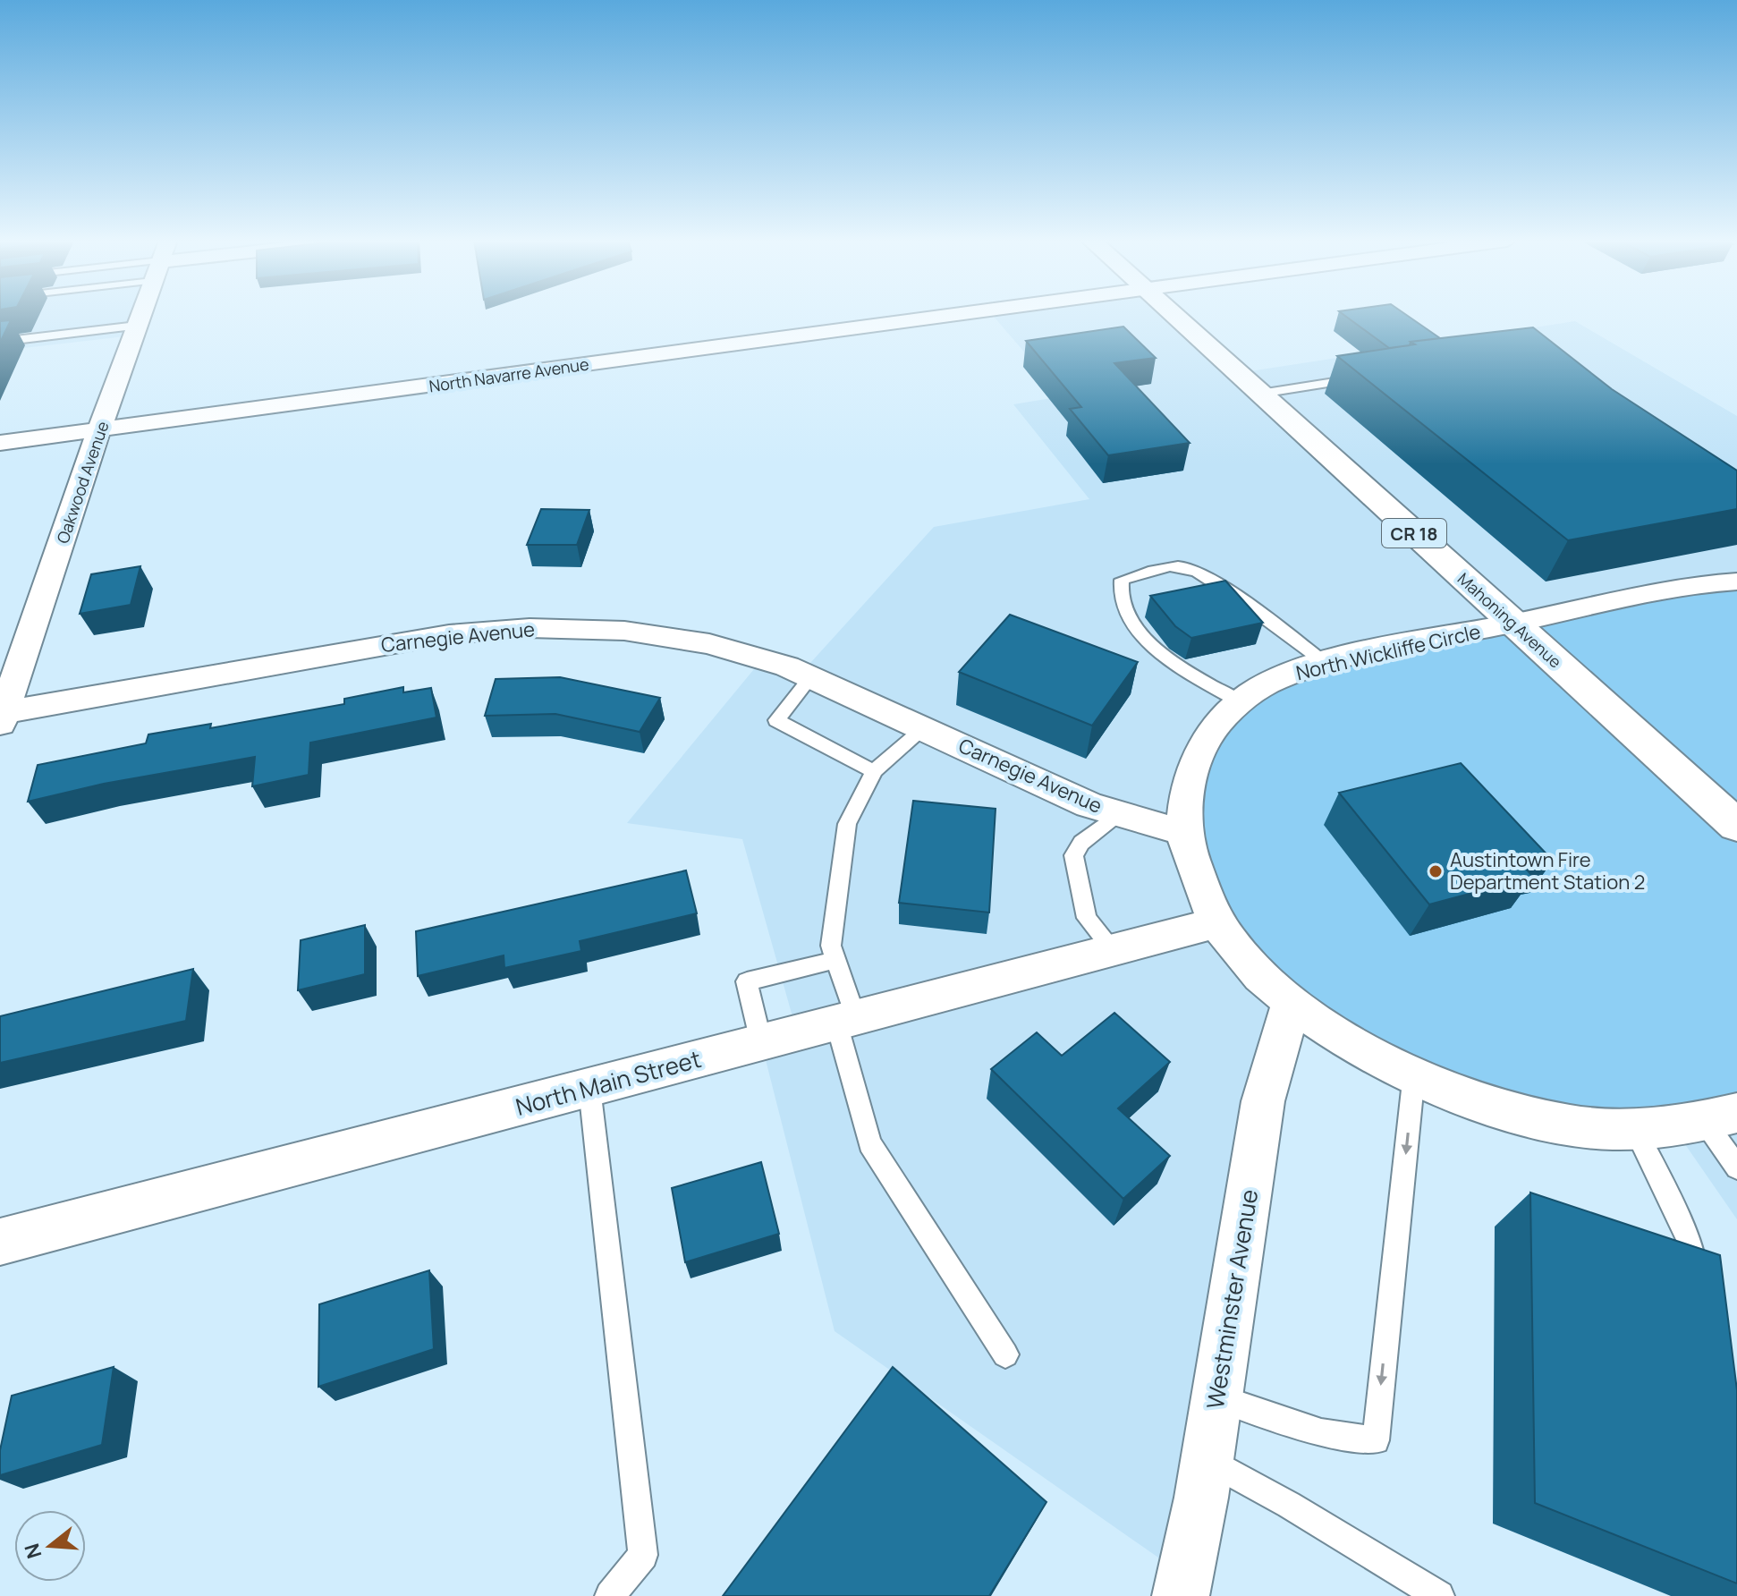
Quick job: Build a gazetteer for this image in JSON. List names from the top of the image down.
{
  "streets": {
    "main road": ["CR 18", "Mahoning Avenue"],
    "street": [
      "North Navarre Avenue",
      "Oakwood Avenue",
      "Carnegie Avenue",
      "North Wickliffe Circle",
      "North Main Street",
      "Westminster Avenue"
    ]
  },
  "crossings": [
    ["North Navarre Avenue", "Oakwood Avenue"],
    ["Oakwood Avenue", "Carnegie Avenue"],
    ["Mahoning Avenue", "North Wickliffe Circle"],
    ["Carnegie Avenue", "North Wickliffe Circle"],
    ["North Wickliffe Circle", "North Main Street"],
    ["North Wickliffe Circle", "Westminster Avenue"]
  ],
  "places": ["Austintown Fire Department Station 2"],
  "north": "left"
}
